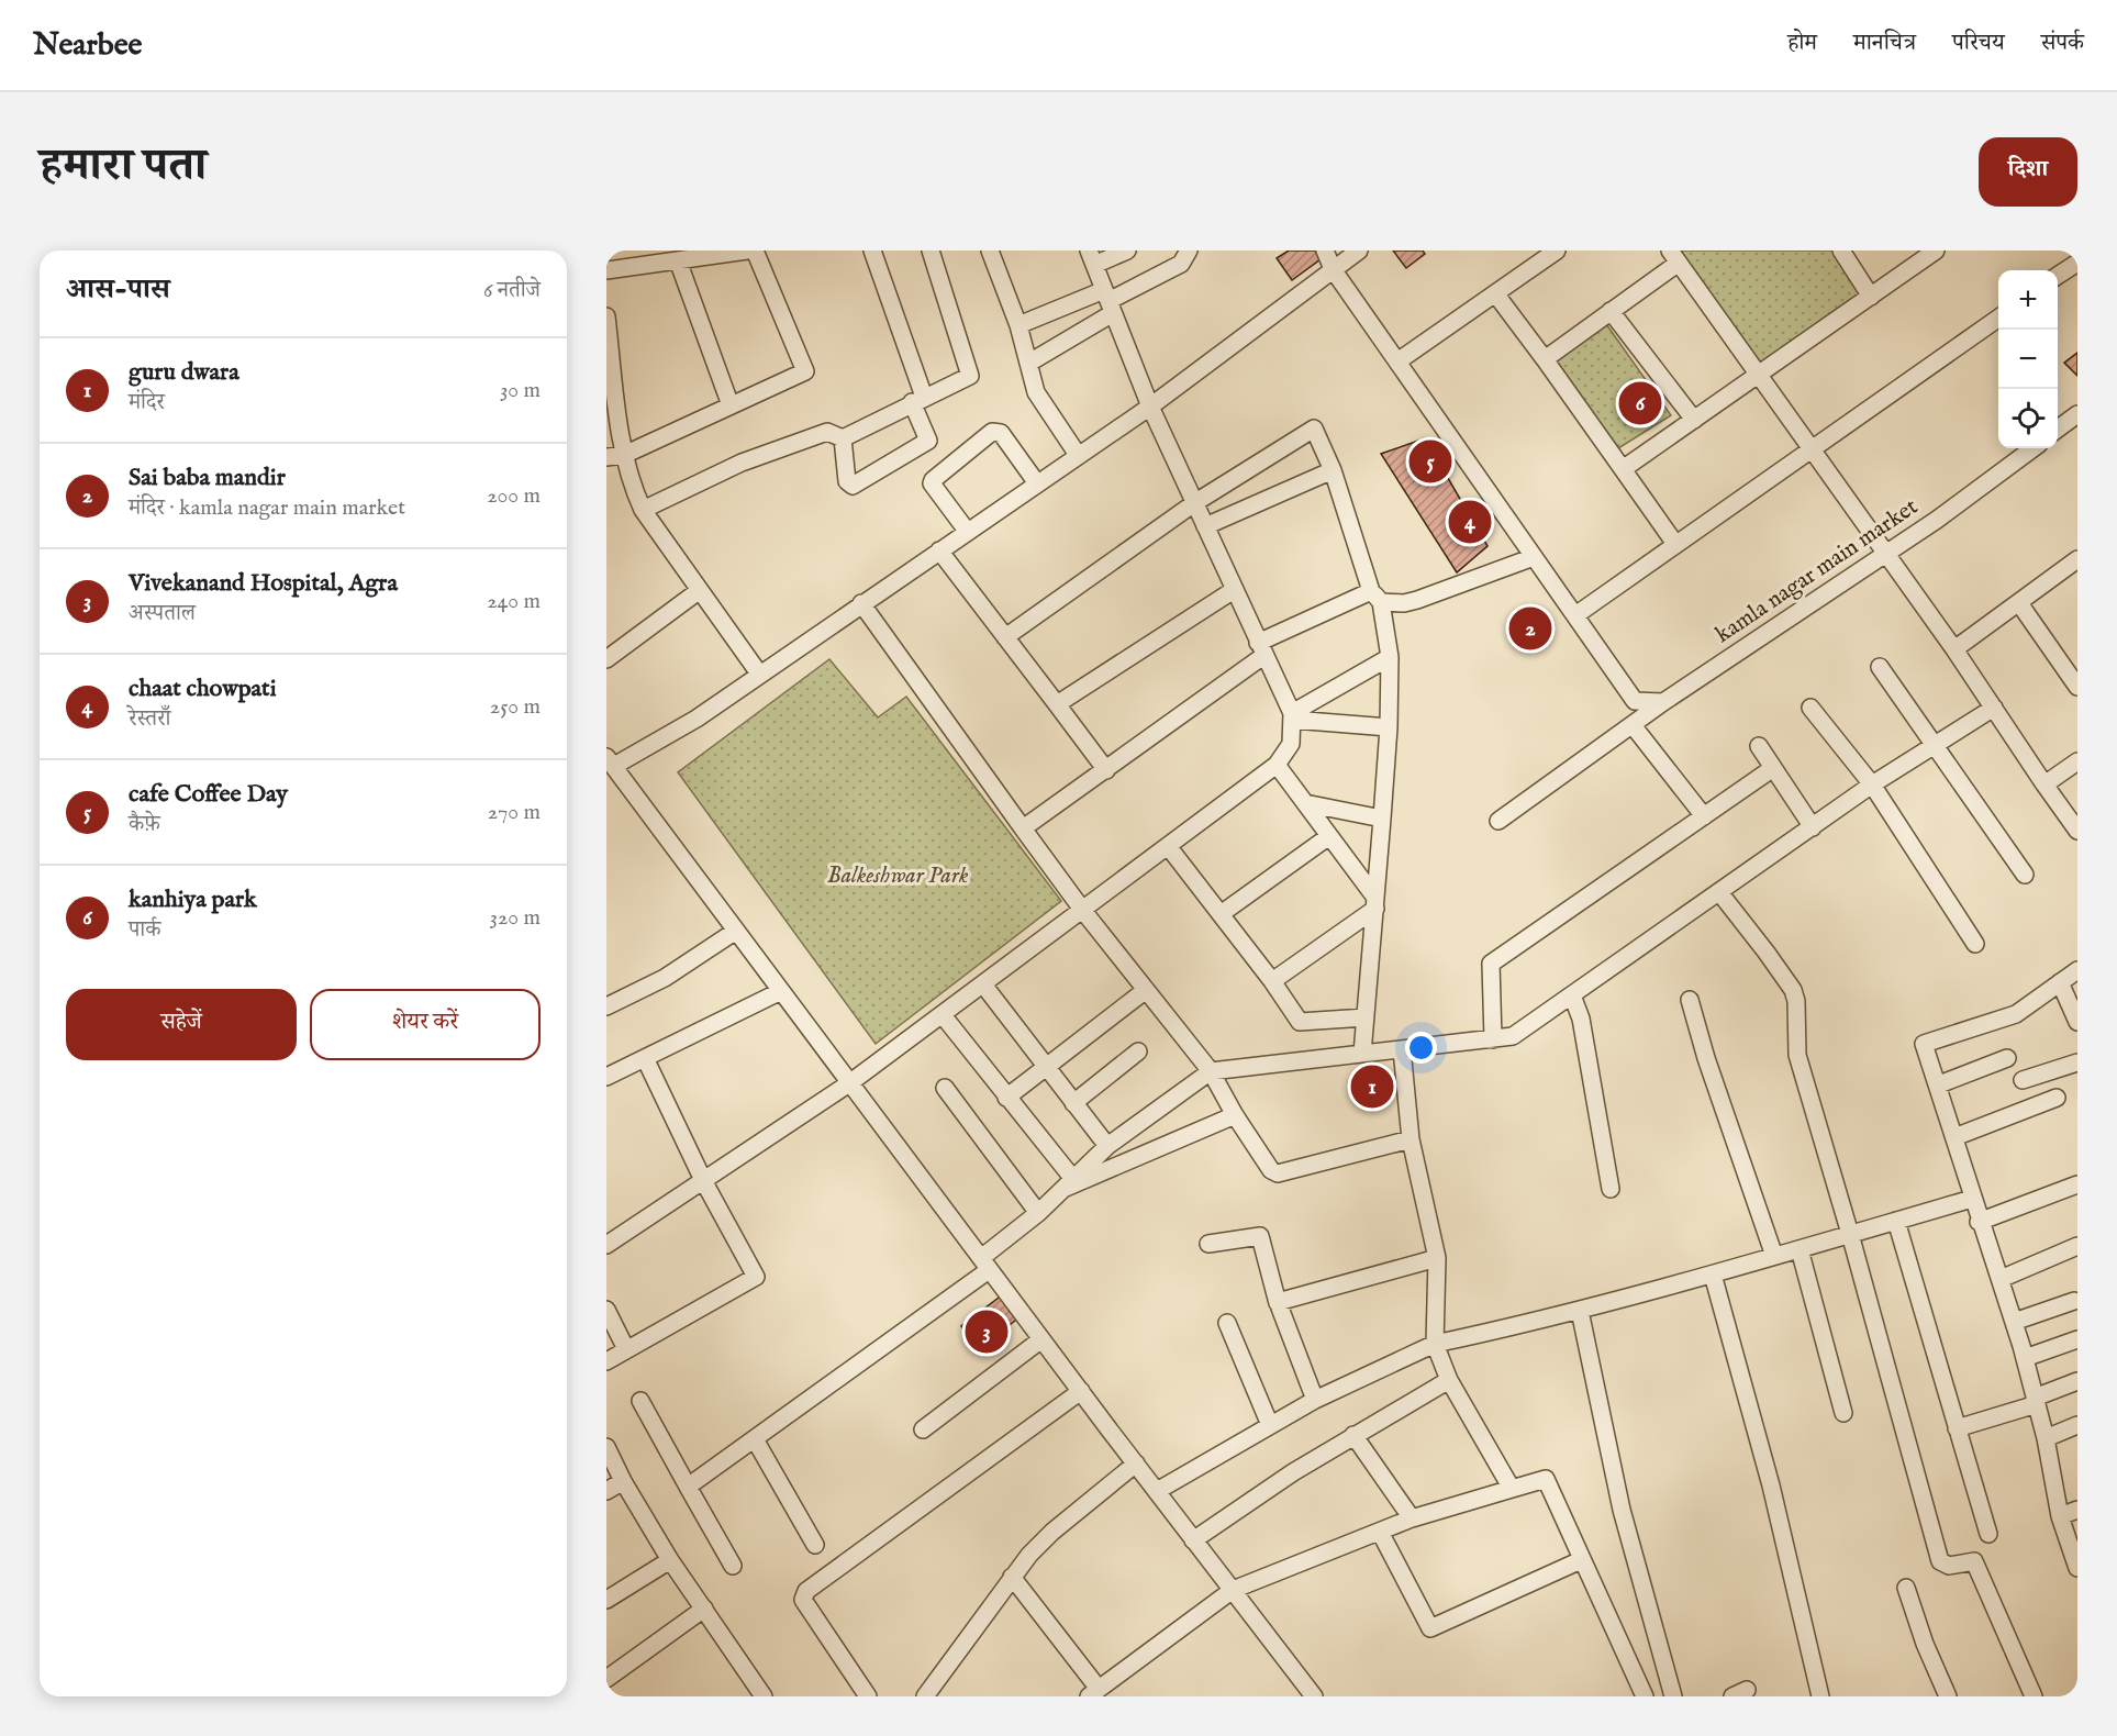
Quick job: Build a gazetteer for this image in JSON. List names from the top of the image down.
{
  "streets": {
    "street": ["kamla nagar main market"]
  },
  "parks": ["Balkeshwar Park"],
  "page": {
    "header": "Nearbee",
    "nav": [
      "होम",
      "मानचित्र",
      "परिचय",
      "संपर्क"
    ],
    "title": "हमारा पता",
    "buttons": [
      "दिशा",
      ["सहेजें", "शेयर करें"]
    ],
    "heading": ["आस-पास", "6 नतीजे"],
    "map_buttons": ["+", "−"],
    "list": [
      {
        "mark": "1",
        "name": "guru dwara",
        "note": "मंदिर",
        "value": "30 m"
      },
      {
        "mark": "2",
        "name": "Sai baba mandir",
        "note": "मंदिर · kamla nagar main market",
        "value": "200 m"
      },
      {
        "mark": "3",
        "name": "Vivekanand Hospital, Agra",
        "note": "अस्पताल",
        "value": "240 m"
      },
      {
        "mark": "4",
        "name": "chaat chowpati",
        "note": "रेस्तराँ",
        "value": "250 m"
      },
      {
        "mark": "5",
        "name": "cafe Coffee Day",
        "note": "कैफ़े",
        "value": "270 m"
      },
      {
        "mark": "6",
        "name": "kanhiya park",
        "note": "पार्क",
        "value": "320 m"
      }
    ],
    "pins": [
      "6",
      "5",
      "4",
      "2",
      "1",
      "3"
    ]
  }
}
